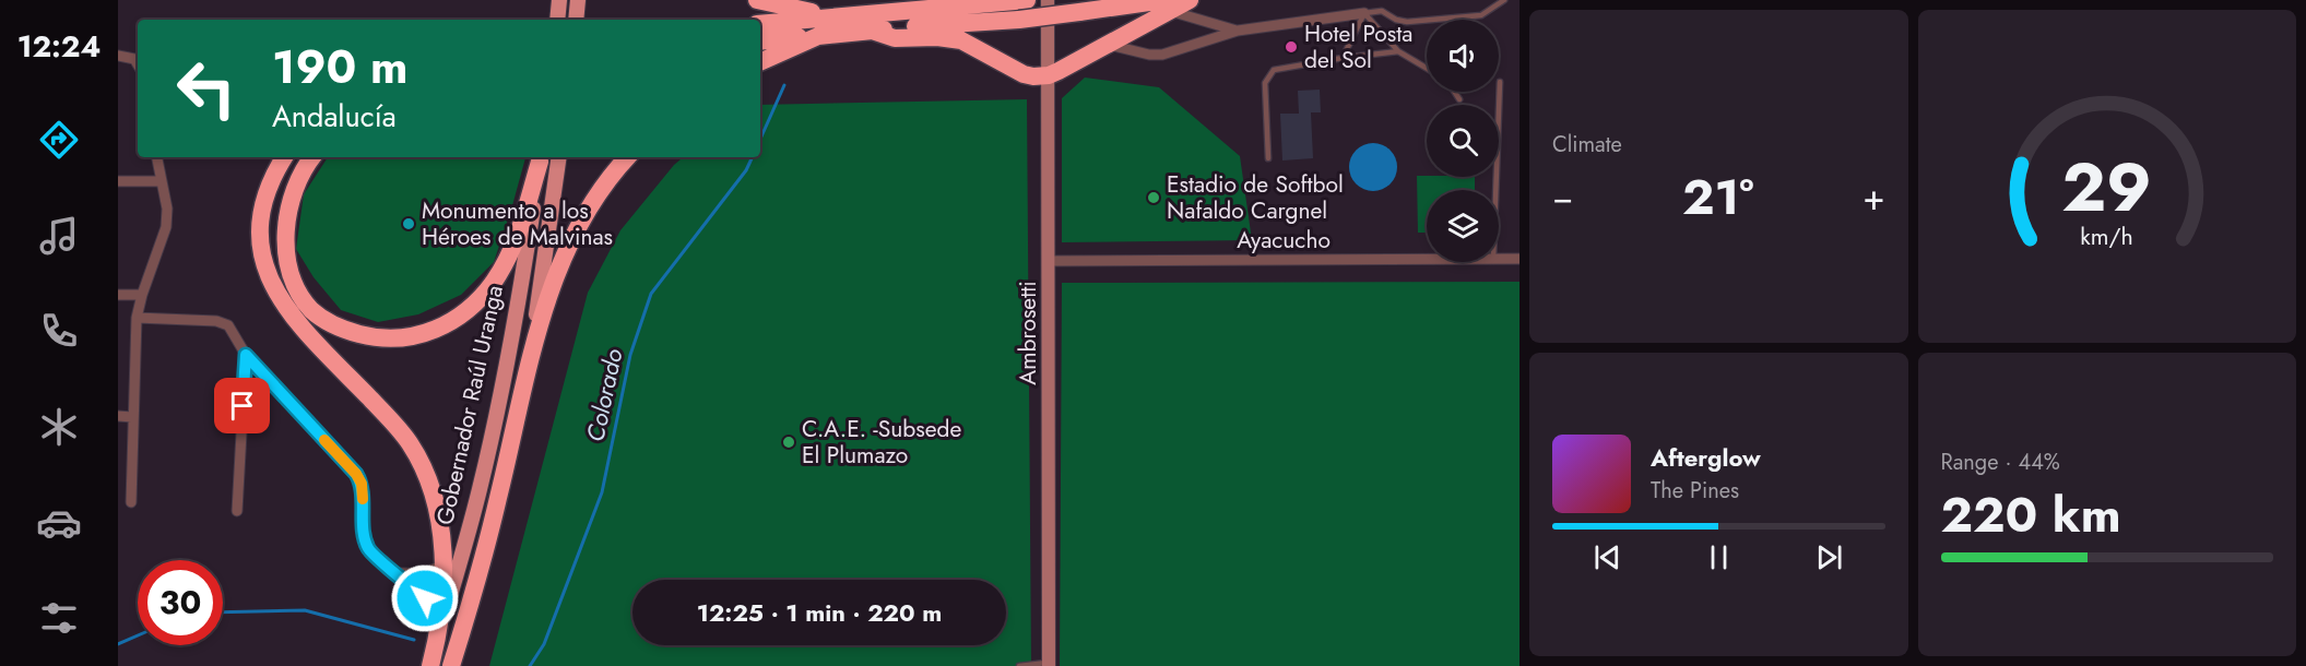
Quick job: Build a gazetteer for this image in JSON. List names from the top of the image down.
{
  "streets": {
    "highway": ["Gobernador Raúl Uranga"],
    "street": ["Ayacucho", "Ambrosetti"]
  },
  "crossings": [
    ["Ayacucho", "Ambrosetti"]
  ],
  "water": ["Colorado"],
  "places": [
    "Hotel Posta del Sol",
    "Estadio de Softbol Nafaldo Cargnel",
    "Monumento a los Héroes de Malvinas",
    "C.A.E. -Subsede El Plumazo"
  ],
  "page": {
    "tabs": "12:24",
    "tile": [
      "Climate",
      ["Range · 44%", "220 km"]
    ],
    "turn": ["190 m", "Andalucía"],
    "heat": ["−", "21°", "+"],
    "song": ["Afterglow", "The Pines"],
    "limit": "30",
    "trip": "12:25 · 1 min · 220 m",
    "gauge": ["29", "km/h"]
  }
}
